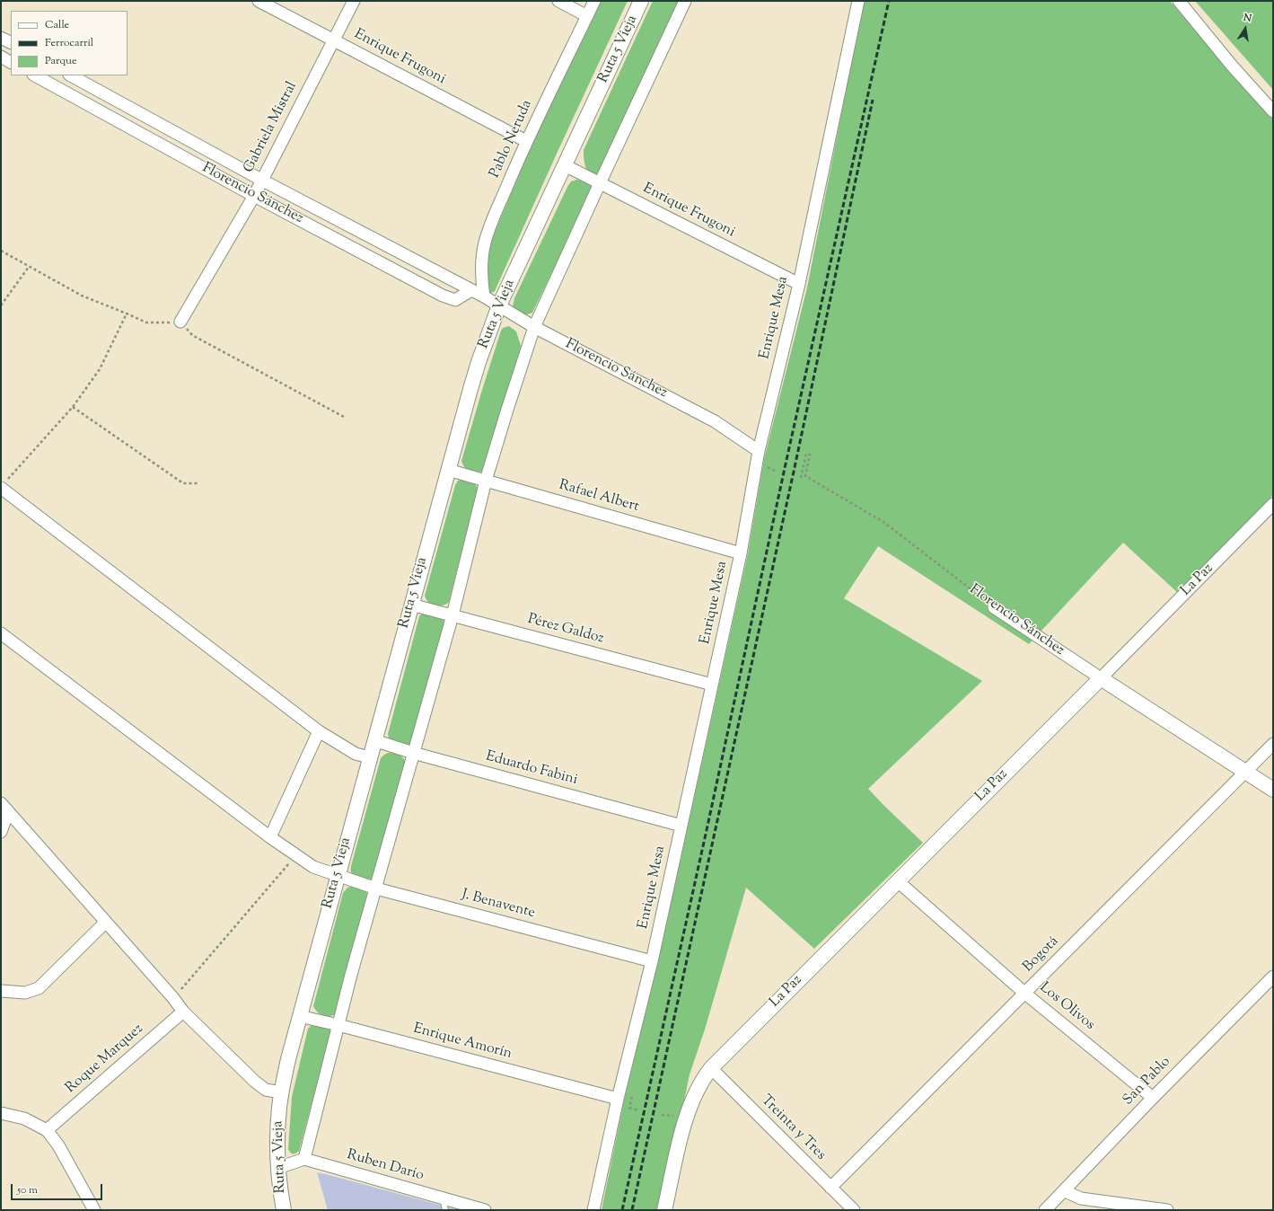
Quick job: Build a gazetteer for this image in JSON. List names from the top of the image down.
{
  "streets": {
    "street": [
      "Ruta 5 Vieja",
      "Enrique Frugoni",
      "Gabriela Mistral",
      "Pablo Neruda",
      "Florencio Sánchez",
      "Enrique Mesa",
      "Rafael Albert",
      "La Paz",
      "Pérez Galdoz",
      "Eduardo Fabini",
      "J. Benavente",
      "Bogotá",
      "Los Olivos",
      "Enrique Amorín",
      "Roque Marquez",
      "San Pablo",
      "Treinta y Tres",
      "Ruben Darío"
    ]
  },
  "crossings": [
    ["Ruta 5 Vieja", "Enrique Frugoni"],
    ["Ruta 5 Vieja", "Florencio Sánchez"],
    ["Ruta 5 Vieja", "Rafael Albert"],
    ["Ruta 5 Vieja", "Pérez Galdoz"],
    ["Ruta 5 Vieja", "Eduardo Fabini"],
    ["Ruta 5 Vieja", "J. Benavente"],
    ["Ruta 5 Vieja", "Enrique Amorín"],
    ["Ruta 5 Vieja", "Ruben Darío"],
    ["Enrique Frugoni", "Gabriela Mistral"],
    ["Enrique Frugoni", "Pablo Neruda"],
    ["Enrique Frugoni", "Enrique Mesa"],
    ["Gabriela Mistral", "Florencio Sánchez"],
    ["Pablo Neruda", "Florencio Sánchez"],
    ["Florencio Sánchez", "Enrique Mesa"],
    ["Florencio Sánchez", "La Paz"],
    ["Florencio Sánchez", "Bogotá"],
    ["Enrique Mesa", "Rafael Albert"],
    ["Enrique Mesa", "Pérez Galdoz"],
    ["Enrique Mesa", "Eduardo Fabini"],
    ["Enrique Mesa", "J. Benavente"],
    ["Enrique Mesa", "Enrique Amorín"],
    ["La Paz", "Los Olivos"],
    ["La Paz", "Treinta y Tres"],
    ["Bogotá", "Los Olivos"],
    ["Bogotá", "Treinta y Tres"],
    ["Los Olivos", "San Pablo"]
  ],
  "legend": ["Calle", "Ferrocarril", "Parque"],
  "scale_bar": "50 m",
  "north": "top"
}
